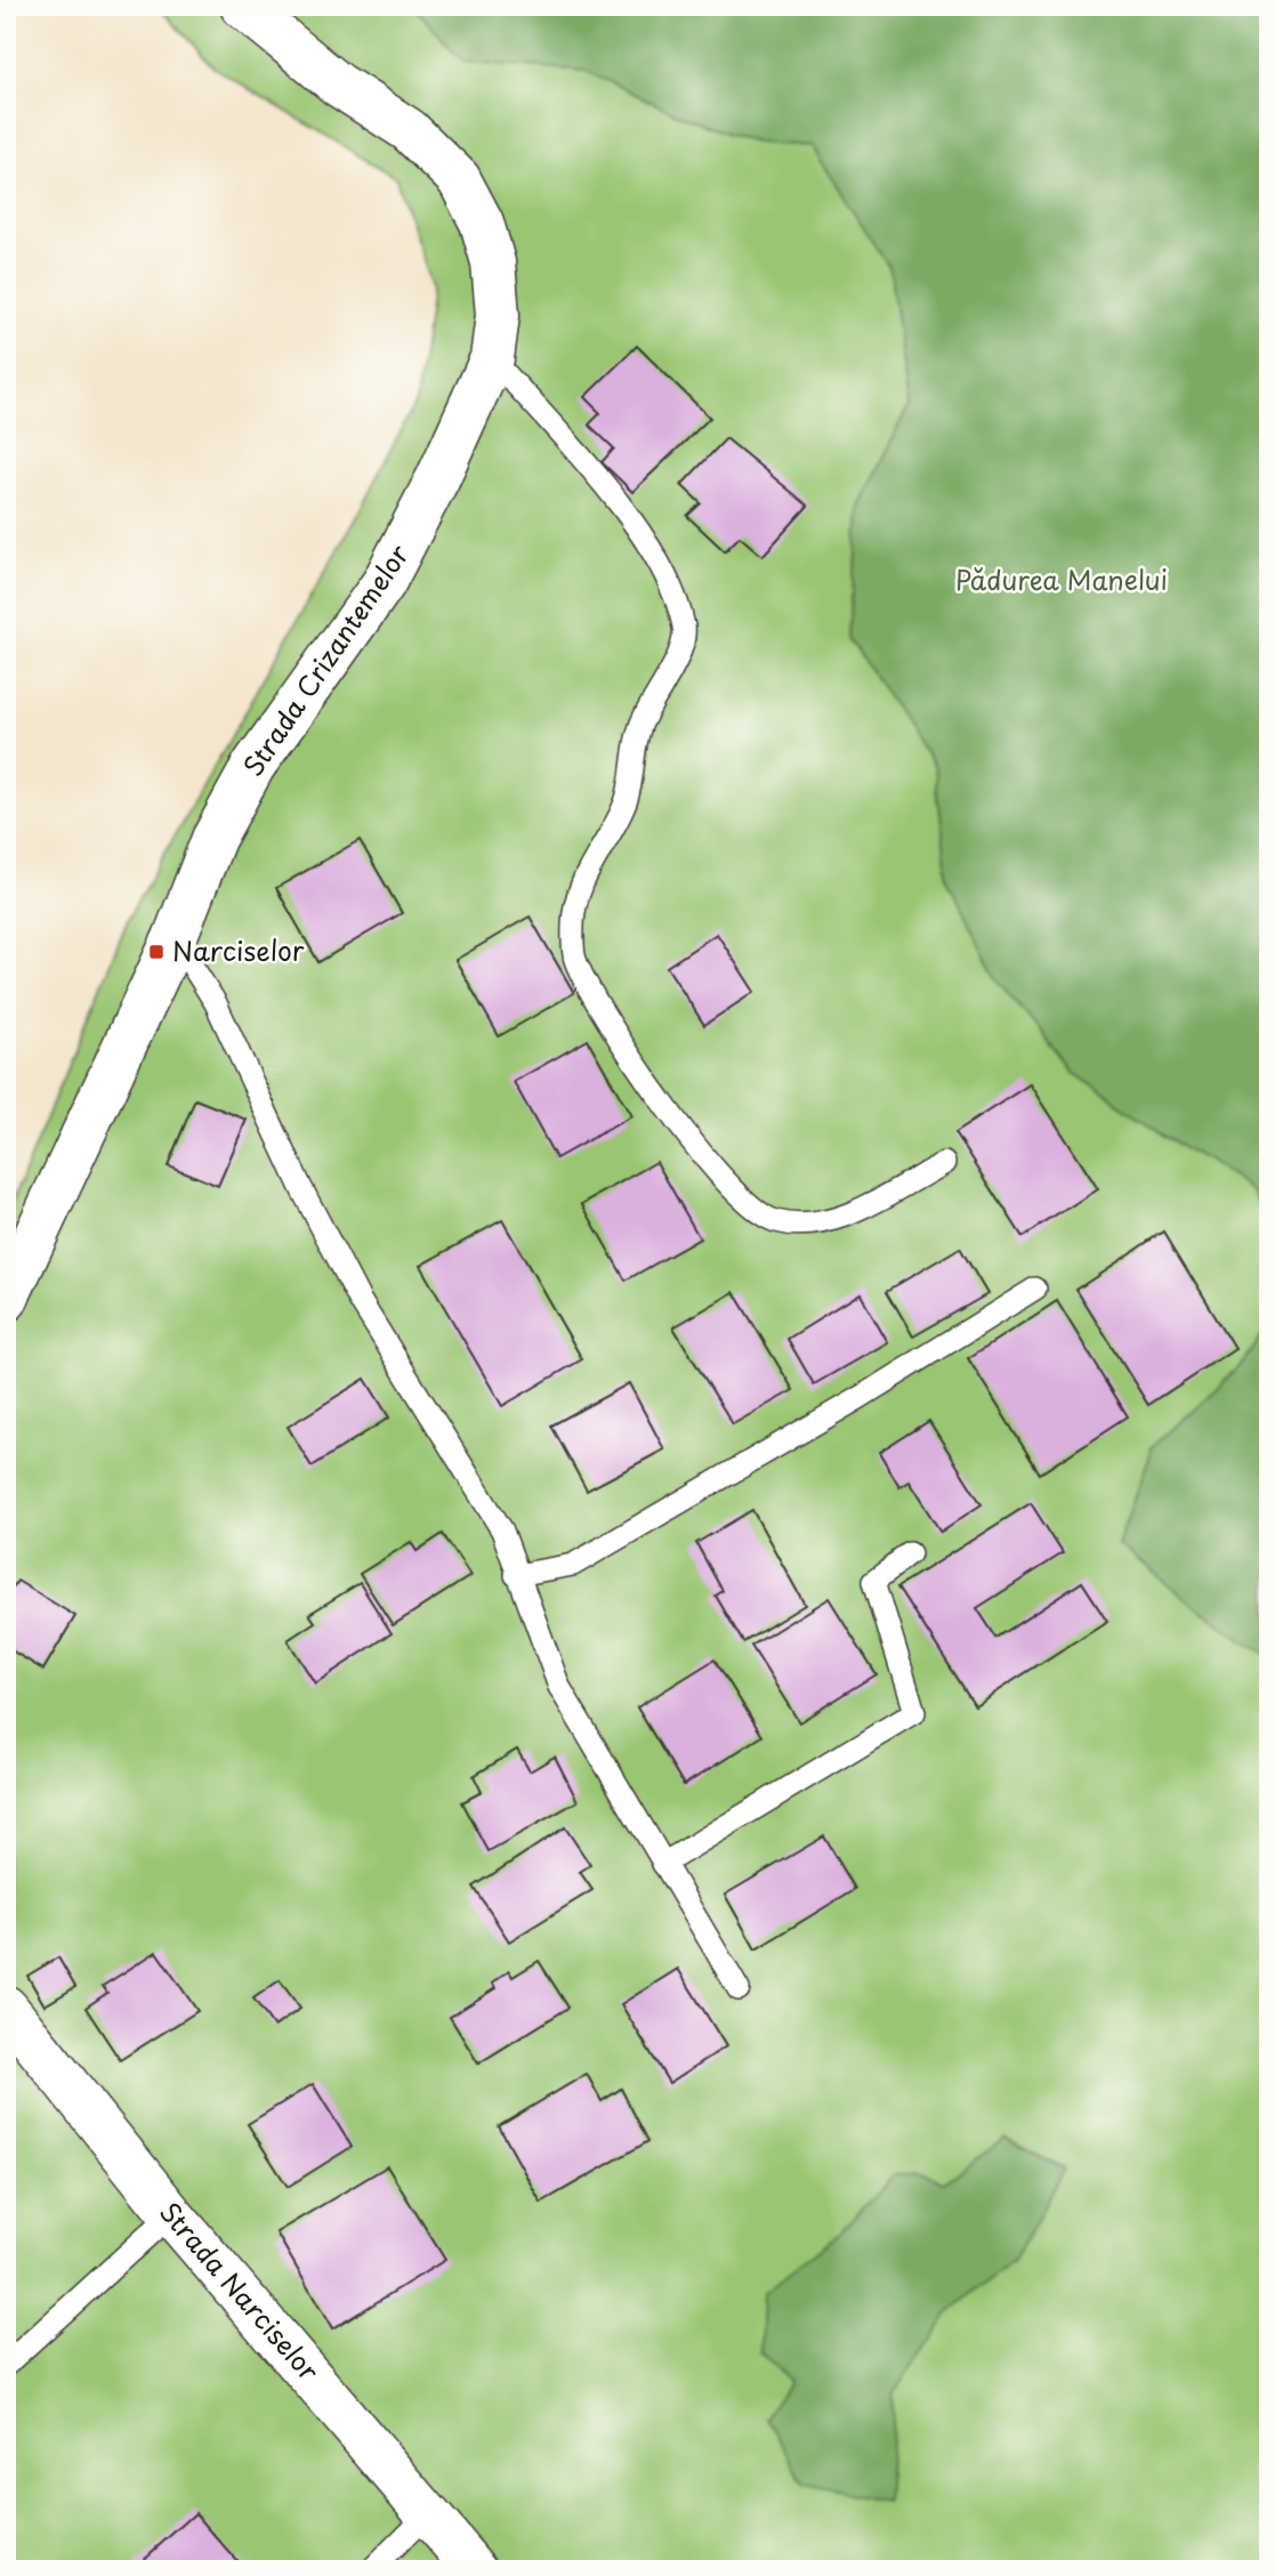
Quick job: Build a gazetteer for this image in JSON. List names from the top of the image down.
{
  "streets": {
    "street": ["Strada Crizantemelor", "Strada Narciselor"]
  },
  "parks": ["Pădurea Manelui"],
  "places": {
    "transit": ["Narciselor"]
  }
}
